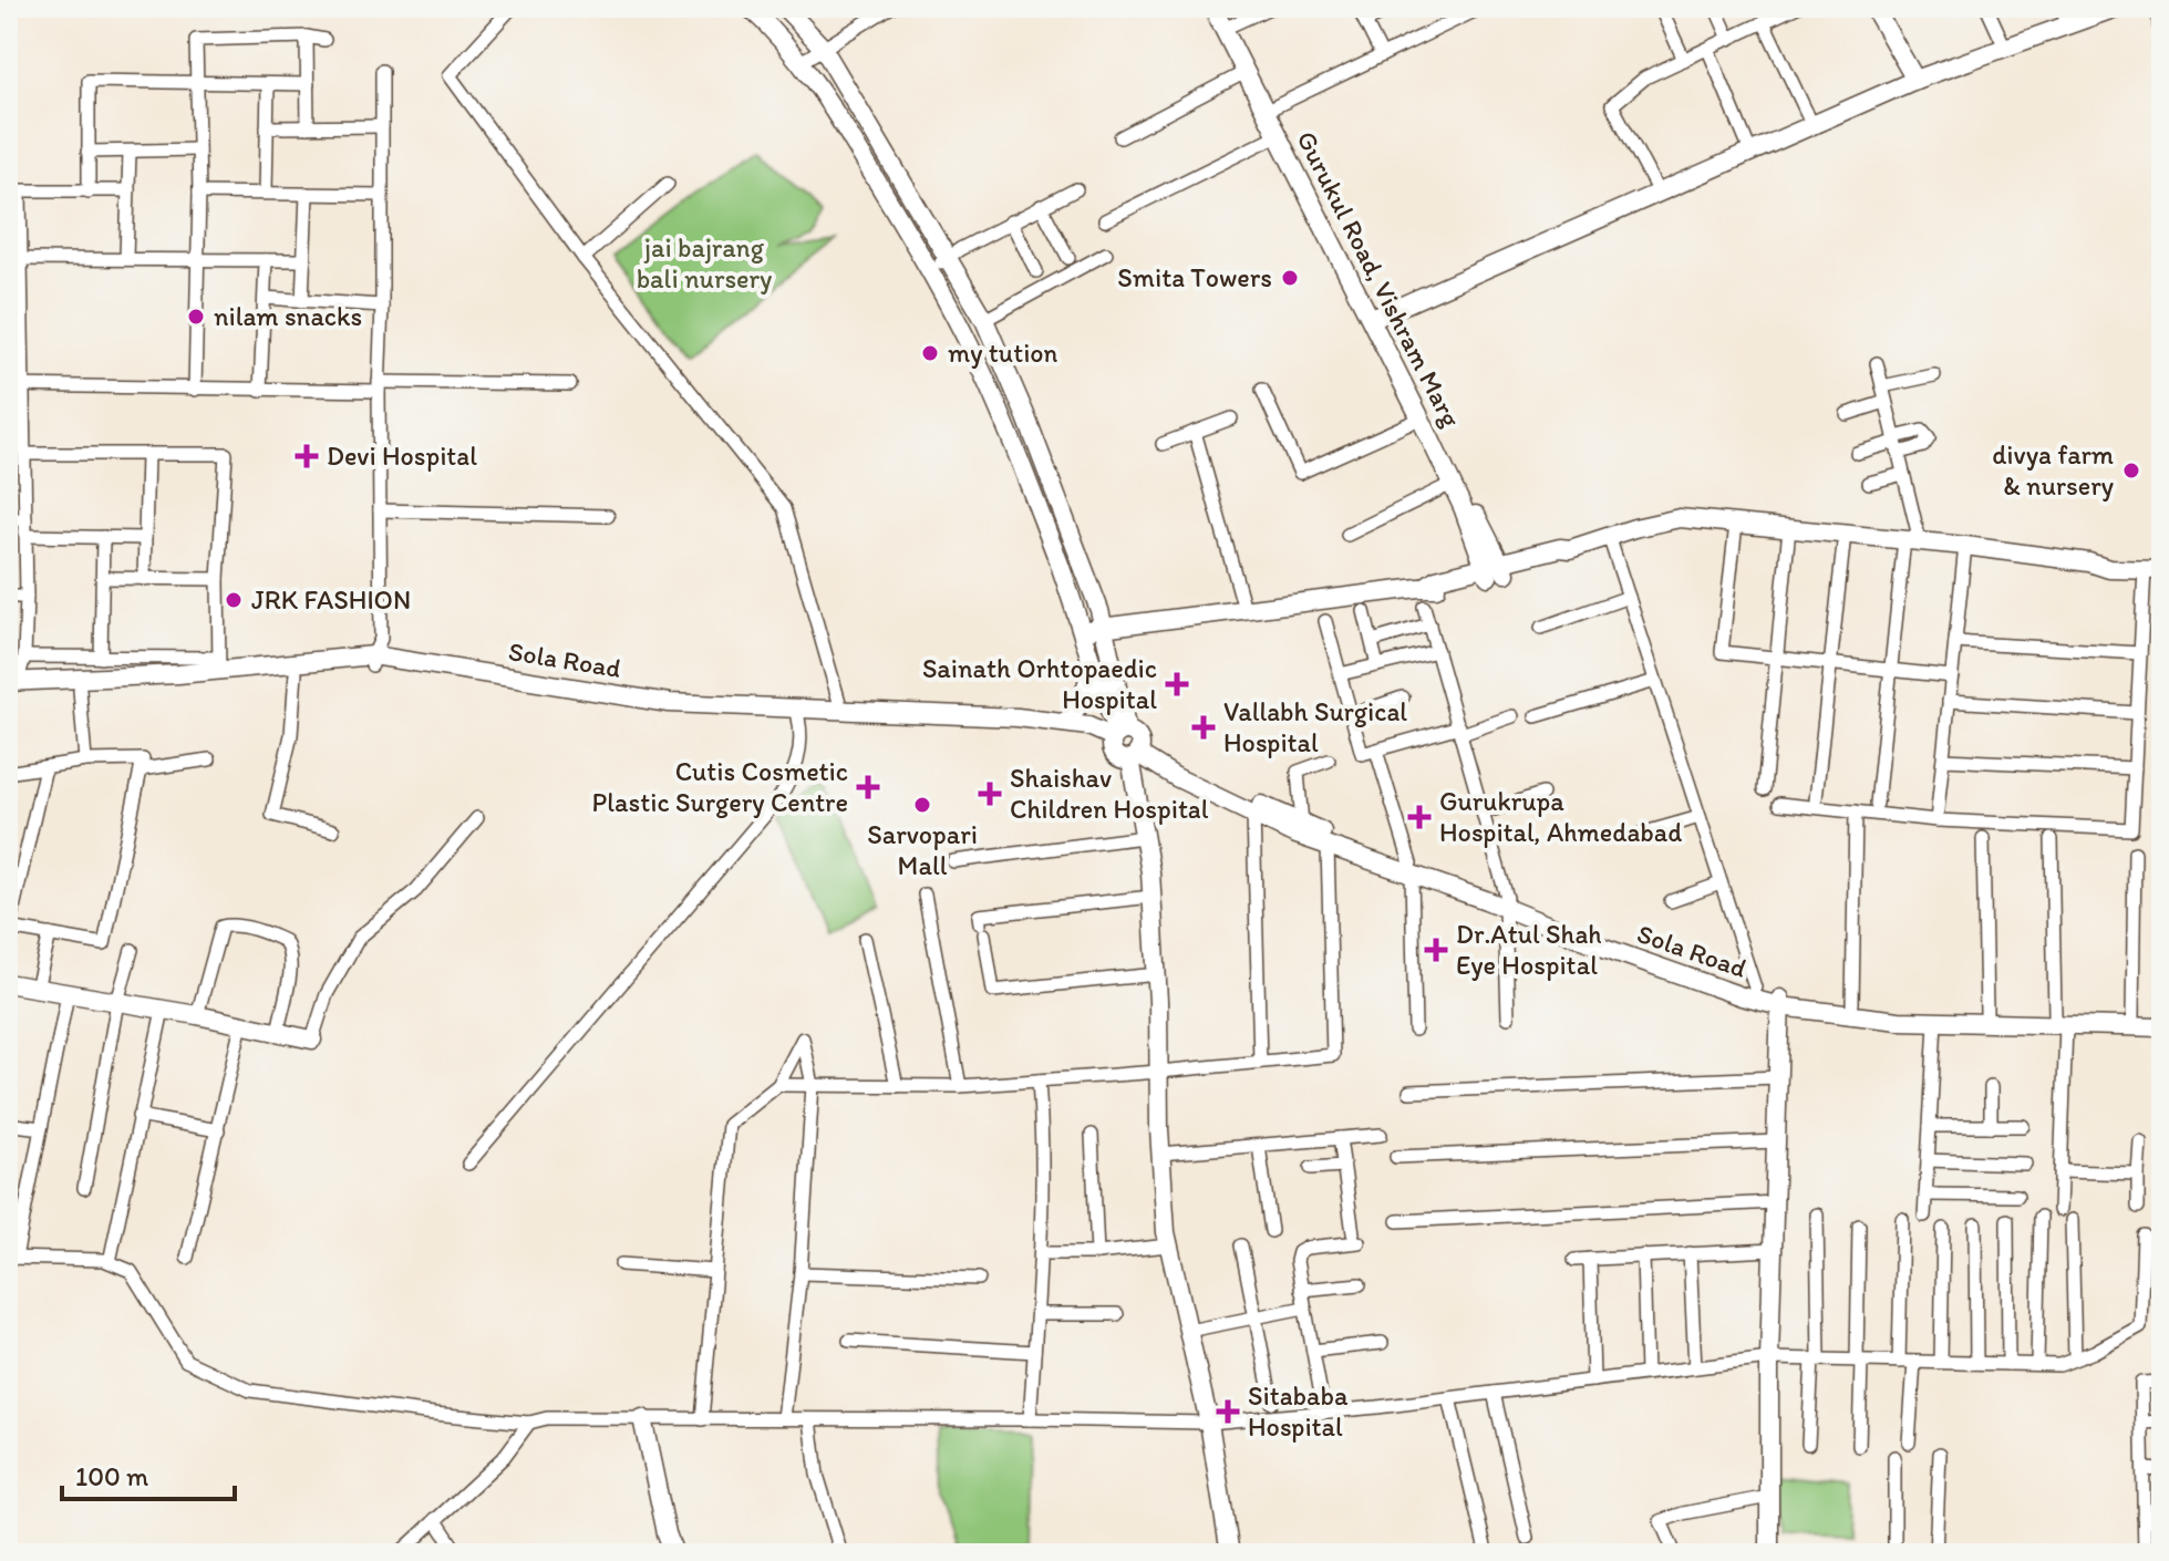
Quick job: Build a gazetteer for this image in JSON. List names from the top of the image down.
{
  "streets": {
    "street": ["Gurukul Road, Vishram Marg", "Sola Road"]
  },
  "parks": ["jai bajrang bali nursery"],
  "places": {
    "other": [
      "Smita Towers",
      "nilam snacks",
      "my tution",
      "divya farm & nursery",
      "JRK FASHION",
      "Sarvopari Mall"
    ],
    "health": [
      "Devi Hospital",
      "Sainath Orhtopaedic Hospital",
      "Vallabh Surgical Hospital",
      "Cutis Cosmetic Plastic Surgery Centre",
      "Shaishav Children Hospital",
      "Gurukrupa Hospital, Ahmedabad",
      "Dr.Atul Shah Eye Hospital",
      "Sitababa Hospital"
    ]
  },
  "scale_bar": "100 m"
}
